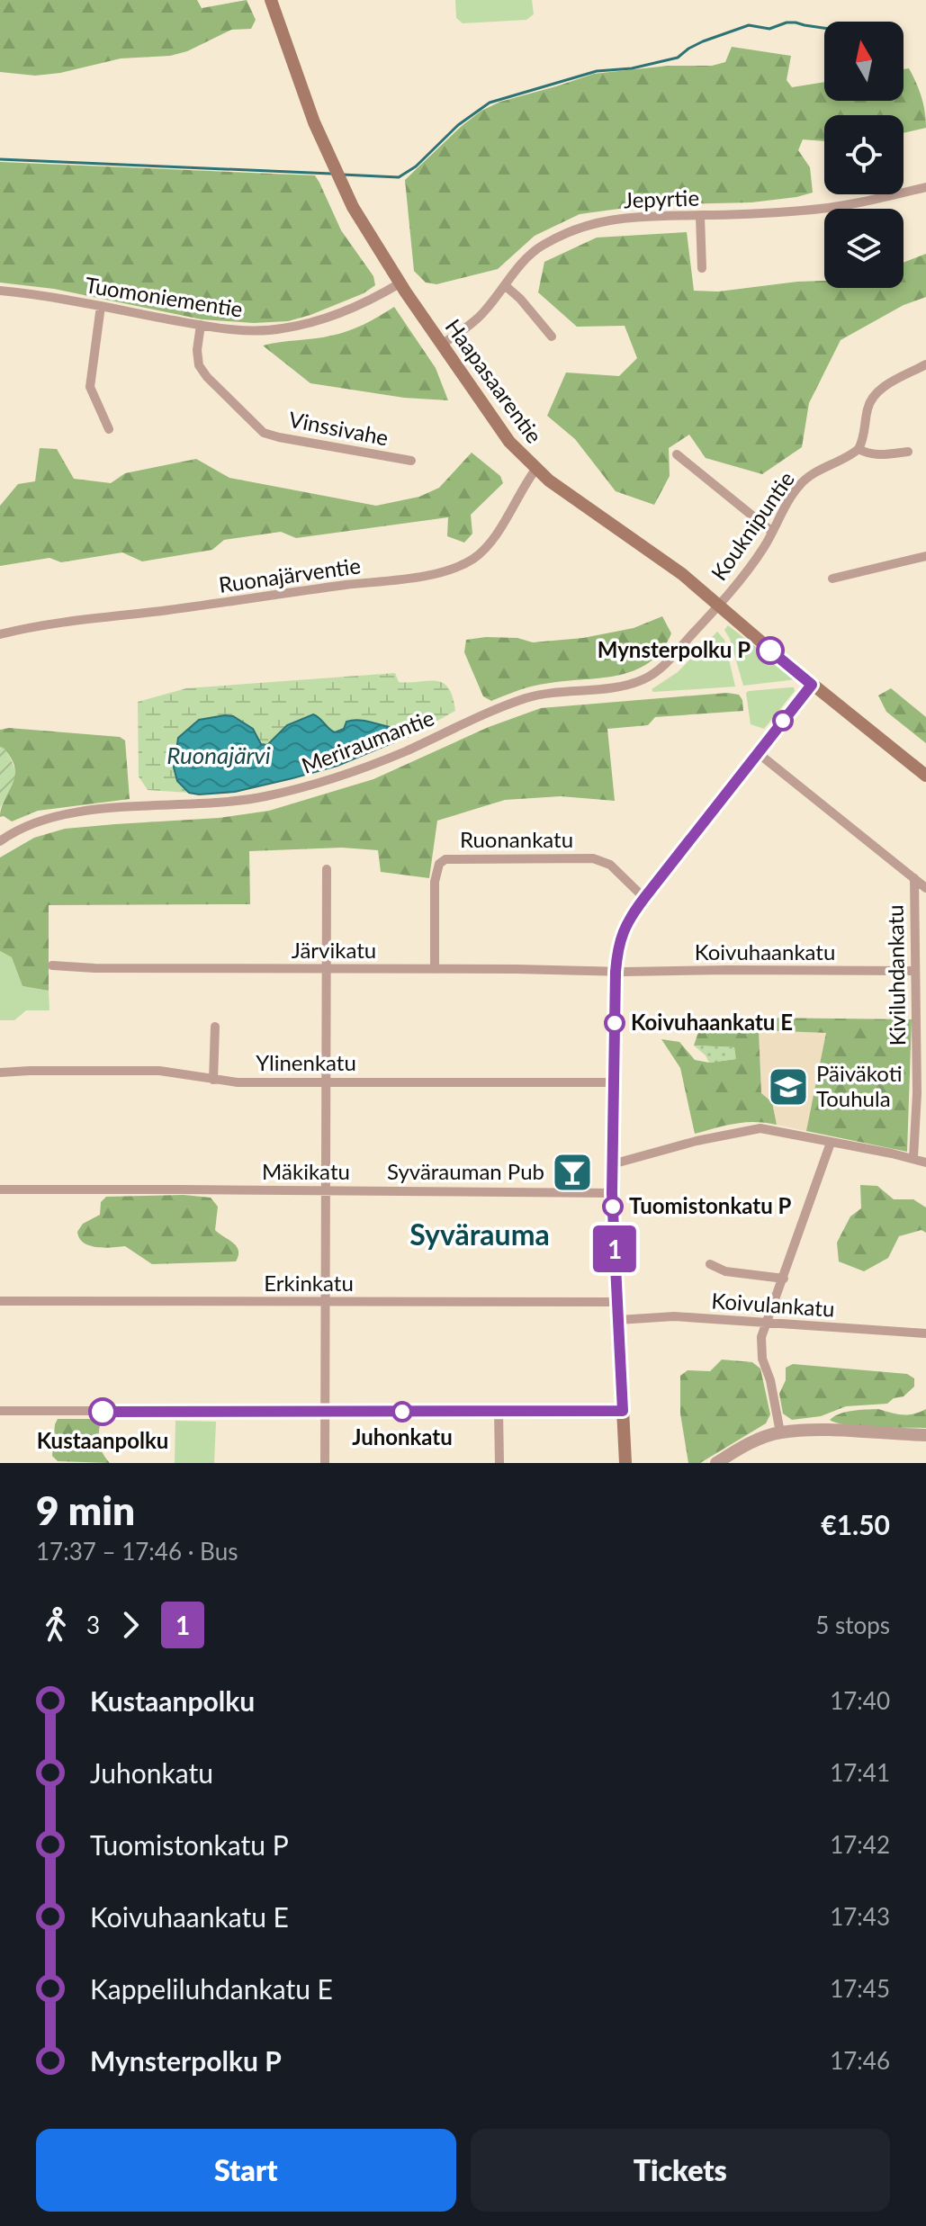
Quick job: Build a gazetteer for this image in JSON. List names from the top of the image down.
{
  "streets": {
    "main road": ["Haapasaarentie"],
    "street": [
      "Jepyrtie",
      "Tuomoniementie",
      "Vinssivahe",
      "Kouknipuntie",
      "Ruonajärventie",
      "Meriraumantie",
      "Ruonankatu",
      "Järvikatu",
      "Koivuhaankatu",
      "Kiviluhdankatu",
      "Ylinenkatu",
      "Mäkikatu",
      "Erkinkatu",
      "Koivulankatu"
    ]
  },
  "crossings": [
    ["Jepyrtie", "Haapasaarentie"],
    ["Tuomoniementie", "Haapasaarentie"],
    ["Tuomoniementie", "Vinssivahe"],
    ["Haapasaarentie", "Kouknipuntie"],
    ["Haapasaarentie", "Ruonajärventie"],
    ["Haapasaarentie", "Meriraumantie"],
    ["Kouknipuntie", "Meriraumantie"],
    ["Ruonankatu", "Järvikatu"],
    ["Järvikatu", "Koivuhaankatu"],
    ["Koivuhaankatu", "Kiviluhdankatu"]
  ],
  "districts": ["Syvärauma"],
  "water": ["Ruonajärvi"],
  "places": {
    "other": [
      "Mynsterpolku P",
      "Koivuhaankatu E",
      "Tuomistonkatu P",
      "Kustaanpolku",
      "Juhonkatu"
    ],
    "school or university": ["Päiväkoti Touhula"],
    "bar": ["Syvärauman Pub"]
  },
  "lines": ["bus line 1"],
  "north": "top",
  "page": {
    "on_map": "1",
    "heading": ["9 min", "17:37 – 17:46 · Bus", "€1.50"],
    "legs": ["3", "1", "5 stops"],
    "list": [
      {
        "name": "Kustaanpolku",
        "value": "17:40"
      },
      {
        "name": "Juhonkatu",
        "value": "17:41"
      },
      {
        "name": "Tuomistonkatu P",
        "value": "17:42"
      },
      {
        "name": "Koivuhaankatu E",
        "value": "17:43"
      },
      {
        "name": "Kappeliluhdankatu E",
        "value": "17:45"
      },
      {
        "name": "Mynsterpolku P",
        "value": "17:46"
      }
    ],
    "buttons": ["Start", "Tickets"]
  }
}
